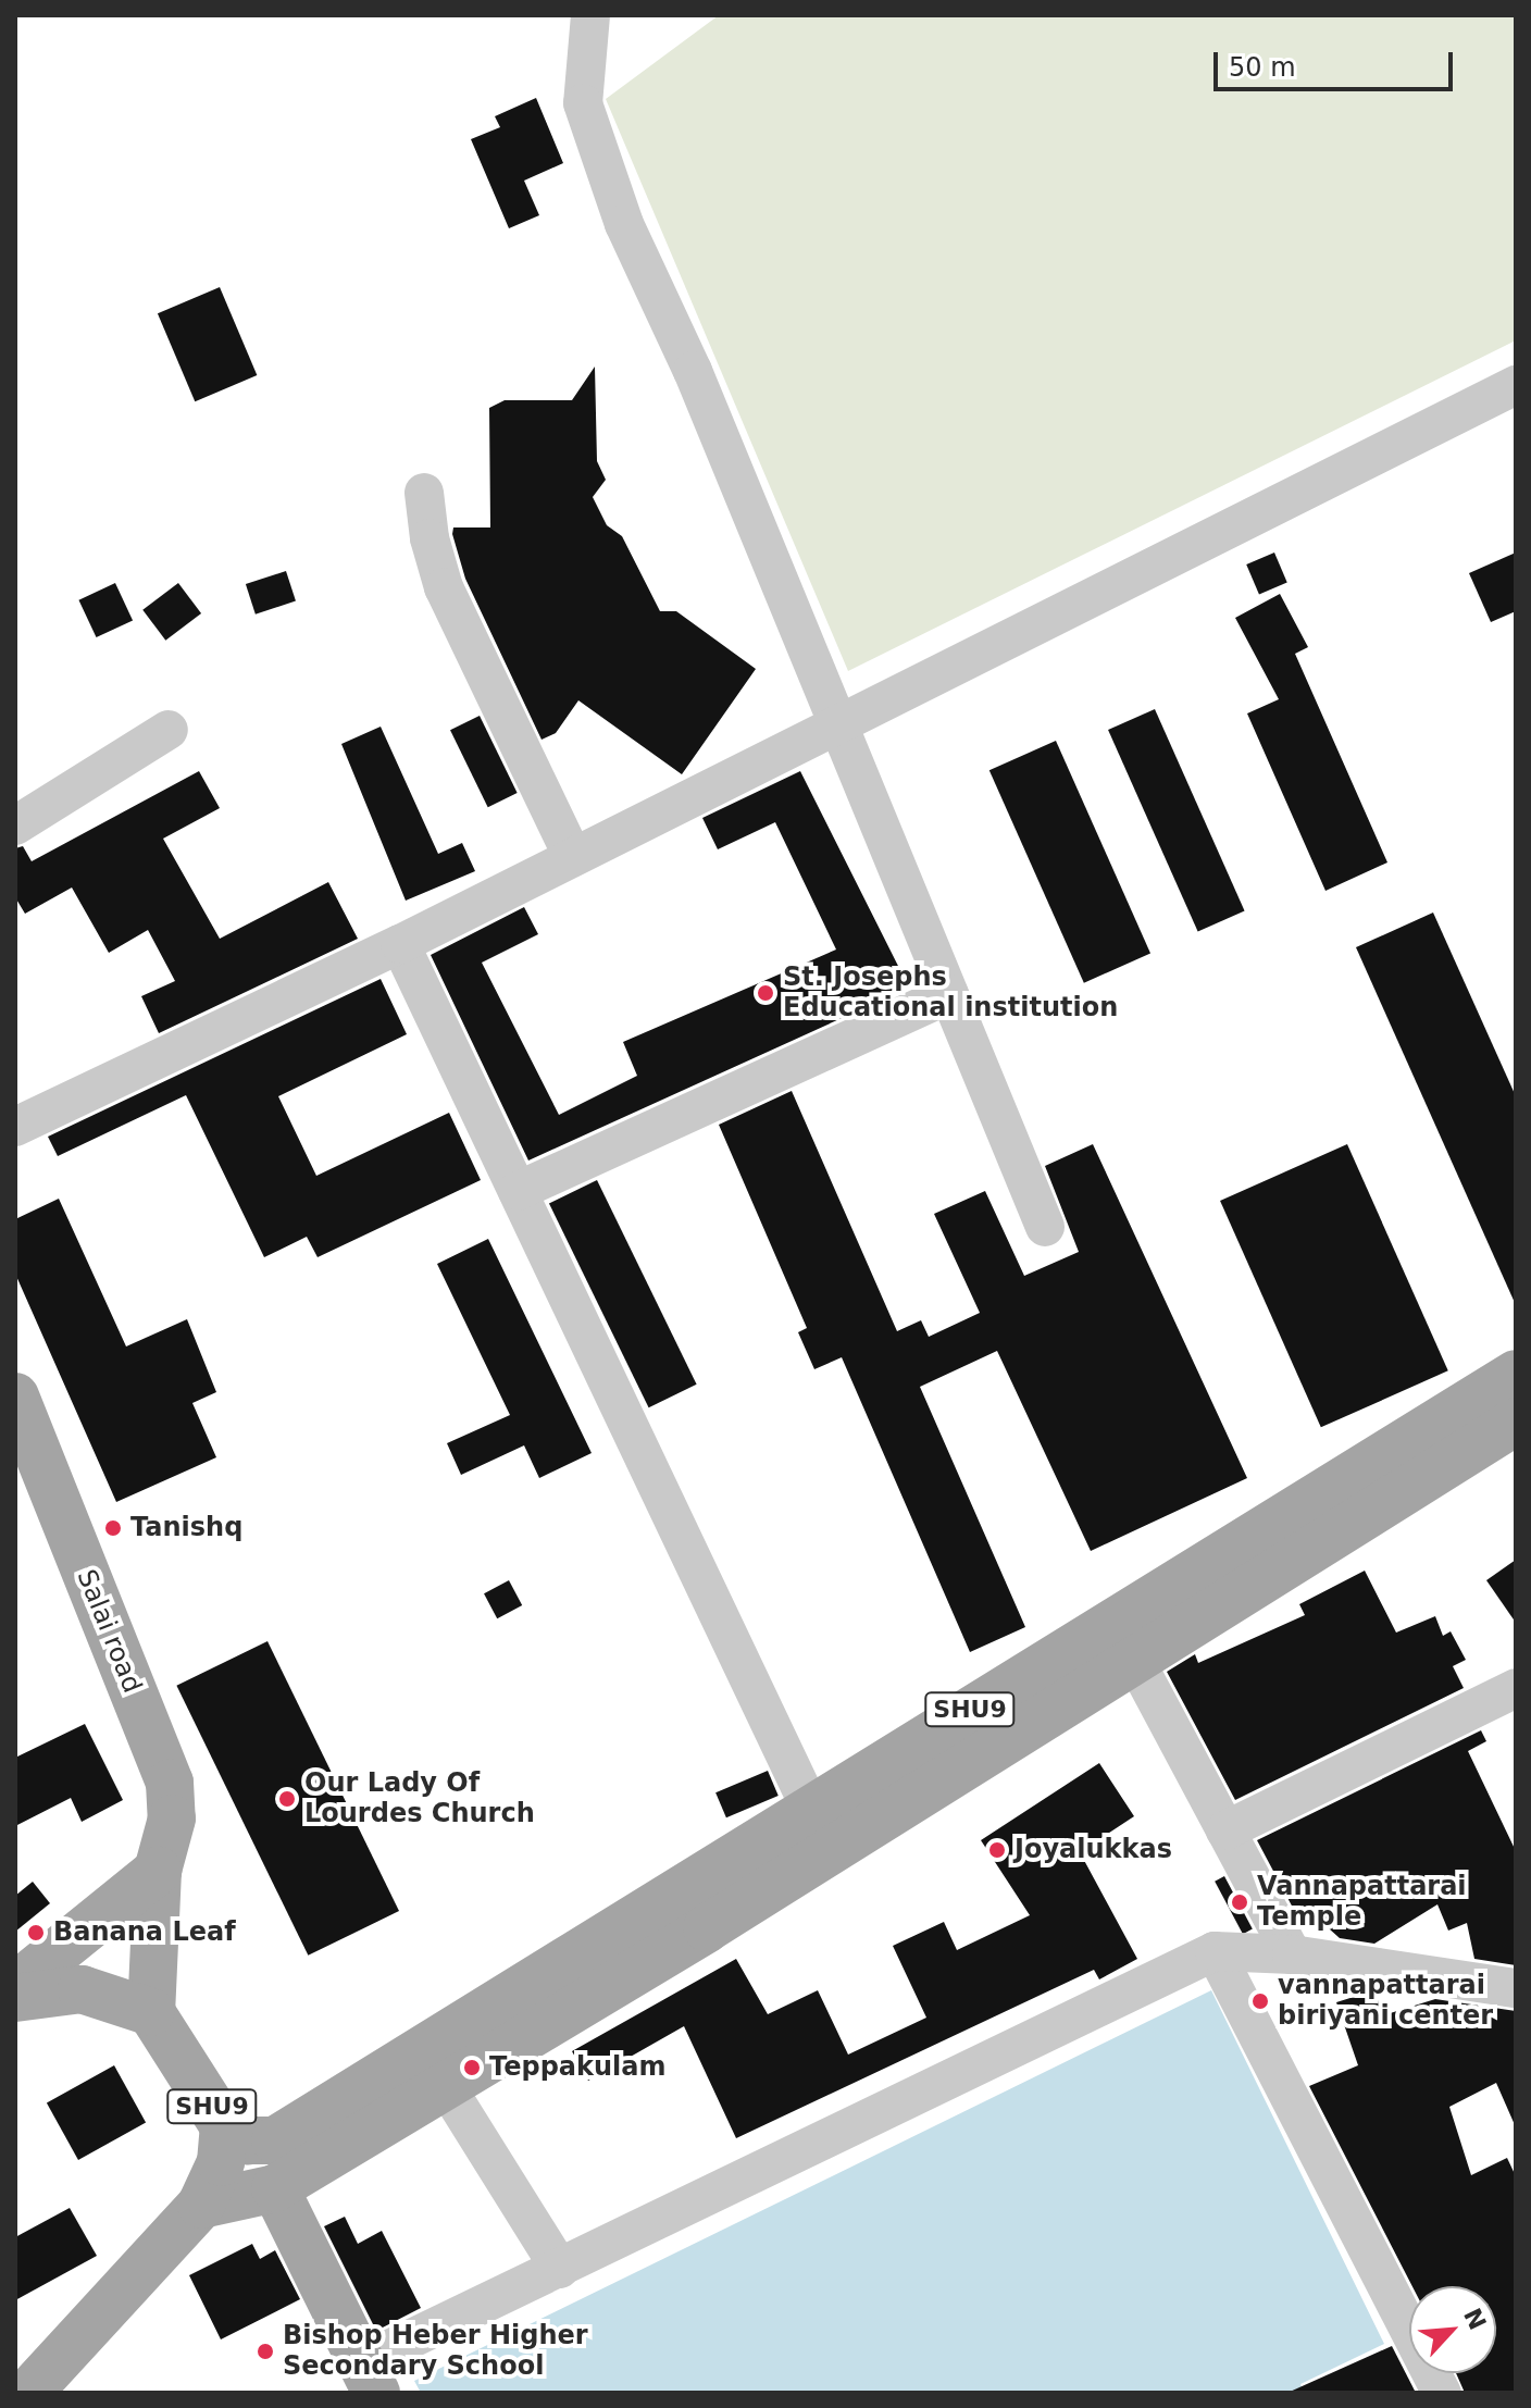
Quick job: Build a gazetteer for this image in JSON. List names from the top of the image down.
{
  "streets": {
    "main road": ["Salai road", "SHU9"]
  },
  "crossings": [
    ["Salai road", "SHU9"]
  ],
  "places": [
    "St. Josephs Educational institution",
    "Tanishq",
    "Our Lady Of Lourdes Church",
    "Joyalukkas",
    "Vannapattarai Temple",
    "Banana Leaf",
    "vannapattarai biriyani center",
    "Teppakulam",
    "Bishop Heber Higher Secondary School"
  ],
  "scale_bar": "50 m",
  "north": "top right"
}
